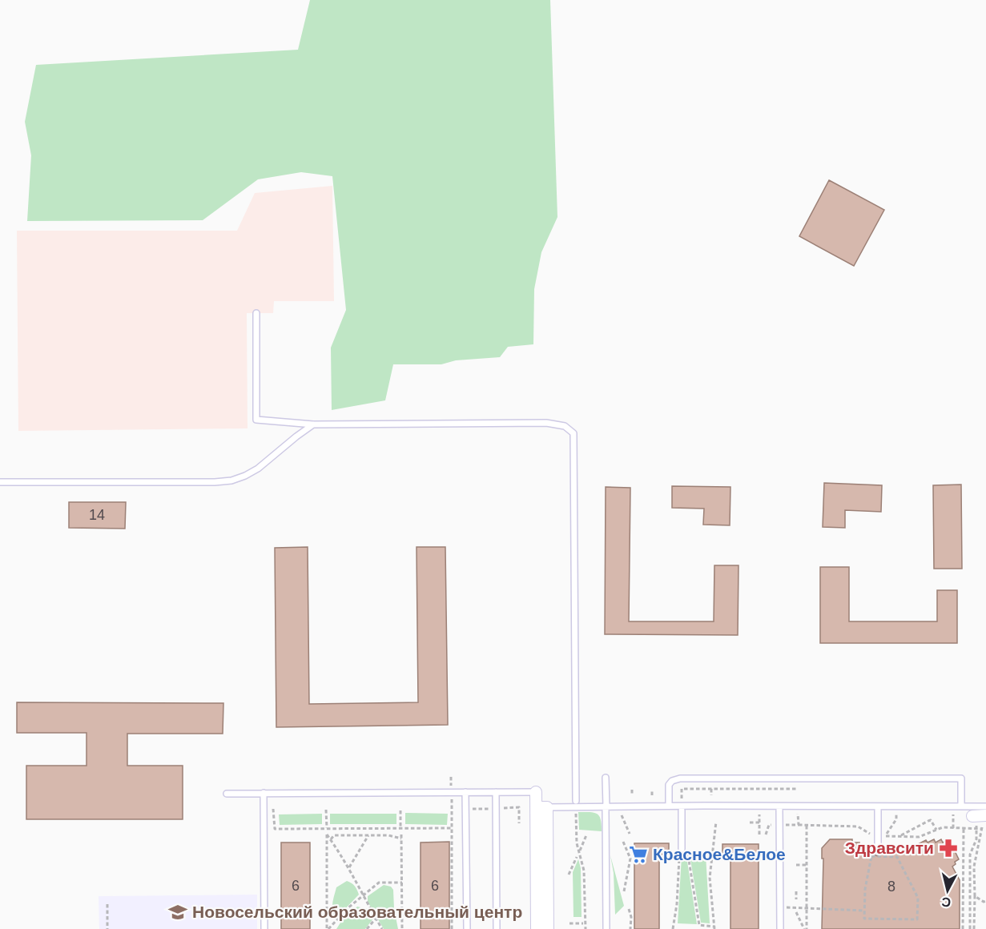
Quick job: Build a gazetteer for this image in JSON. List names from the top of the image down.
{
  "places": {
    "pharmacy": ["Здравсити"],
    "supermarket": ["Красное&Белое"],
    "school or university": ["Новосельский образовательный центр"]
  },
  "house_numbers": [
    "14",
    "6",
    "6",
    "8"
  ],
  "north": "bottom"
}
